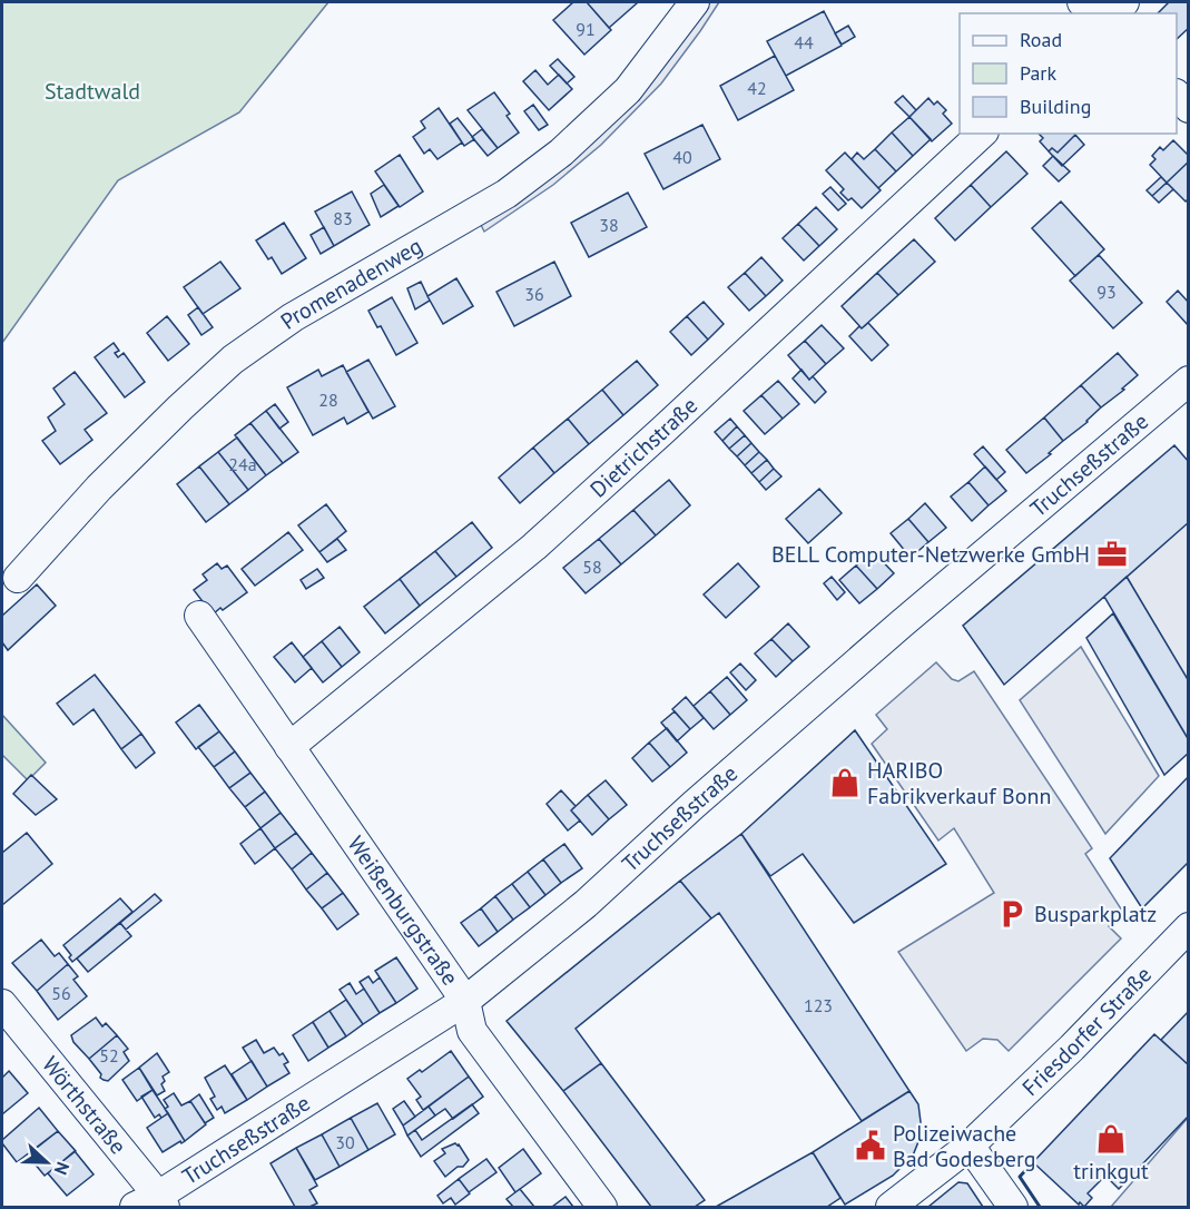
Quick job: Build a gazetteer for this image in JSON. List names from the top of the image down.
{
  "streets": {
    "street": [
      "Promenadenweg",
      "Dietrichstraße",
      "Truchseßstraße",
      "Weißenburgstraße",
      "Friesdorfer Straße",
      "Wörthstraße"
    ]
  },
  "crossings": [
    ["Dietrichstraße", "Weißenburgstraße"],
    ["Truchseßstraße", "Weißenburgstraße"],
    ["Truchseßstraße", "Wörthstraße"]
  ],
  "parks": ["Stadtwald"],
  "places": {
    "office": ["BELL Computer-Netzwerke GmbH"],
    "shop": ["HARIBO Fabrikverkauf Bonn", "trinkgut"],
    "parking": ["Busparkplatz"],
    "public building": ["Polizeiwache Bad Godesberg"]
  },
  "house_numbers": [
    "91",
    "44",
    "42",
    "40",
    "83",
    "38",
    "93",
    "36",
    "28",
    "24a",
    "58",
    "56",
    "123",
    "52",
    "30"
  ],
  "legend": ["Road", "Park", "Building"],
  "north": "right"
}
